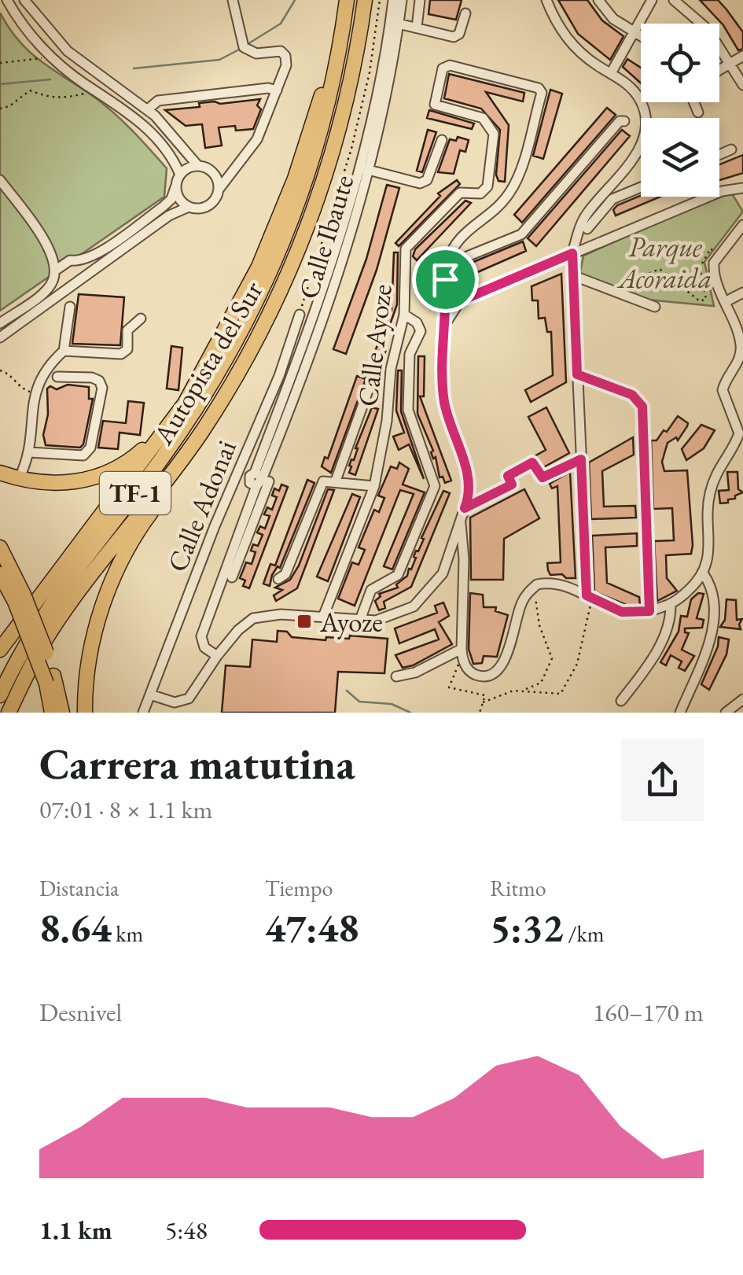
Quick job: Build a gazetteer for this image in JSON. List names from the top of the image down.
{
  "streets": {
    "highway": ["Autopista del Sur", "TF-1"],
    "street": ["Calle Ibaute", "Calle Ayoze", "Calle Adonai"]
  },
  "parks": ["Parque Acoraida"],
  "places": {
    "transit": ["Ayoze"]
  },
  "page": {
    "heading": ["Carrera matutina", "07:01 · 8 × 1.1 km"],
    "stats": [
      ["Distancia", "8.64 km"],
      ["Tiempo", "47:48"],
      ["Ritmo", "5:32 /km"]
    ],
    "chart": ["Desnivel", "160–170 m"],
    "list": [
      {
        "name": "1.1 km",
        "note": "5:48"
      }
    ]
  }
}
